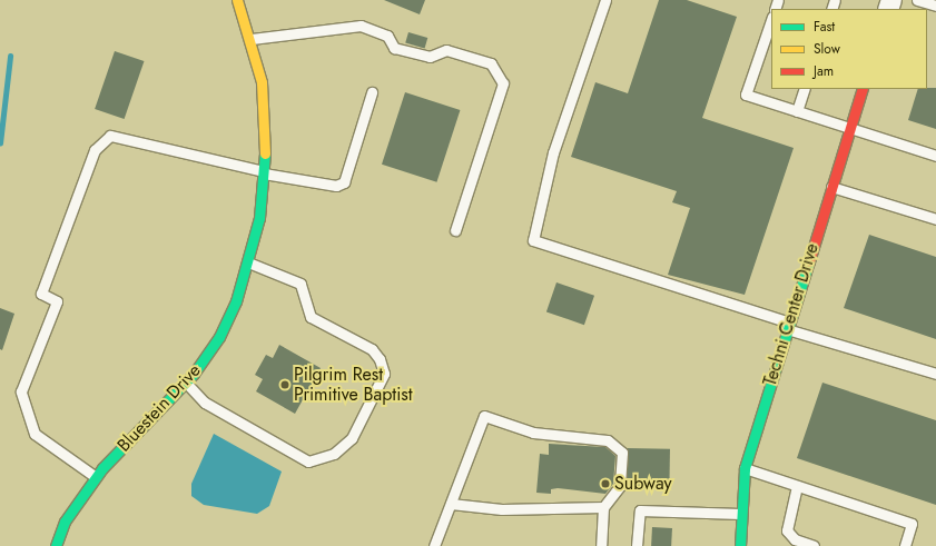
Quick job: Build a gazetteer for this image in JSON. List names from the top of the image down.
{
  "streets": {
    "street": ["Techni Center Drive", "Bluestein Drive"]
  },
  "places": ["Pilgrim Rest Primitive Baptist", "Subway"],
  "legend": ["Fast", "Slow", "Jam"]
}
